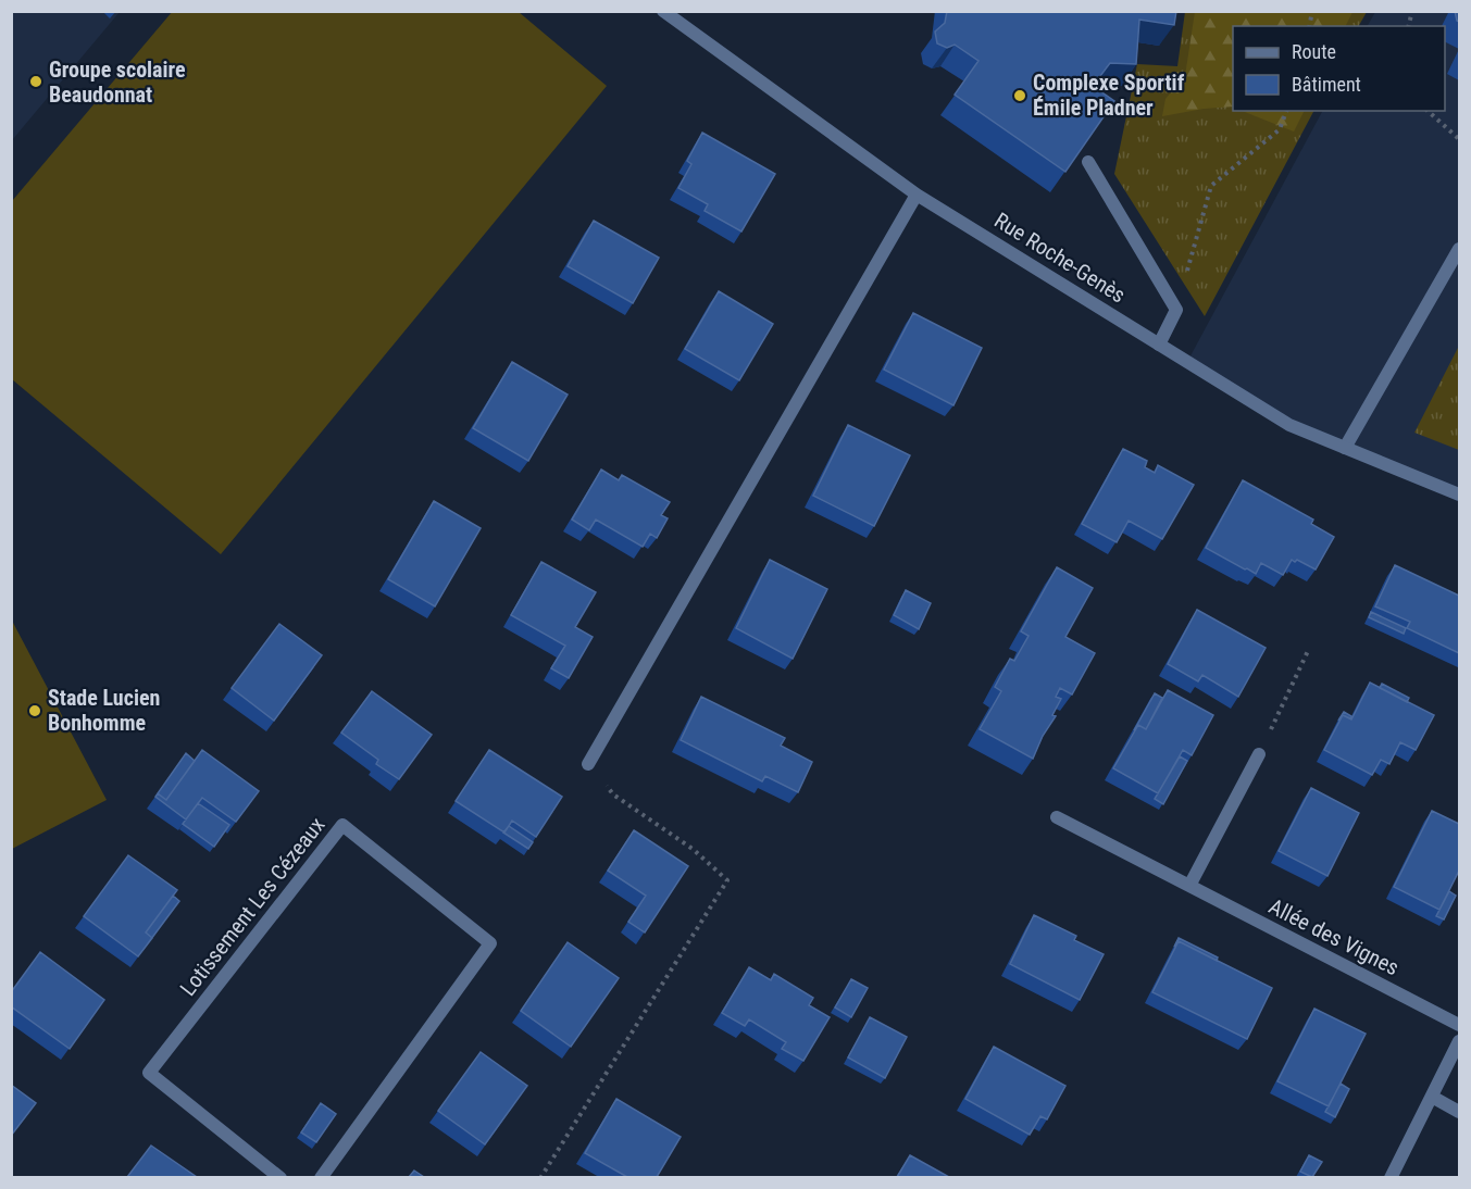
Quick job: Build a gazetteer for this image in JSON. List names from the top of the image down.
{
  "streets": {
    "street": ["Rue Roche-Genès", "Lotissement Les Cézeaux", "Allée des Vignes"]
  },
  "places": ["Groupe scolaire Beaudonnat", "Complexe Sportif Émile Pladner", "Stade Lucien Bonhomme"],
  "legend": ["Route", "Bâtiment"]
}
